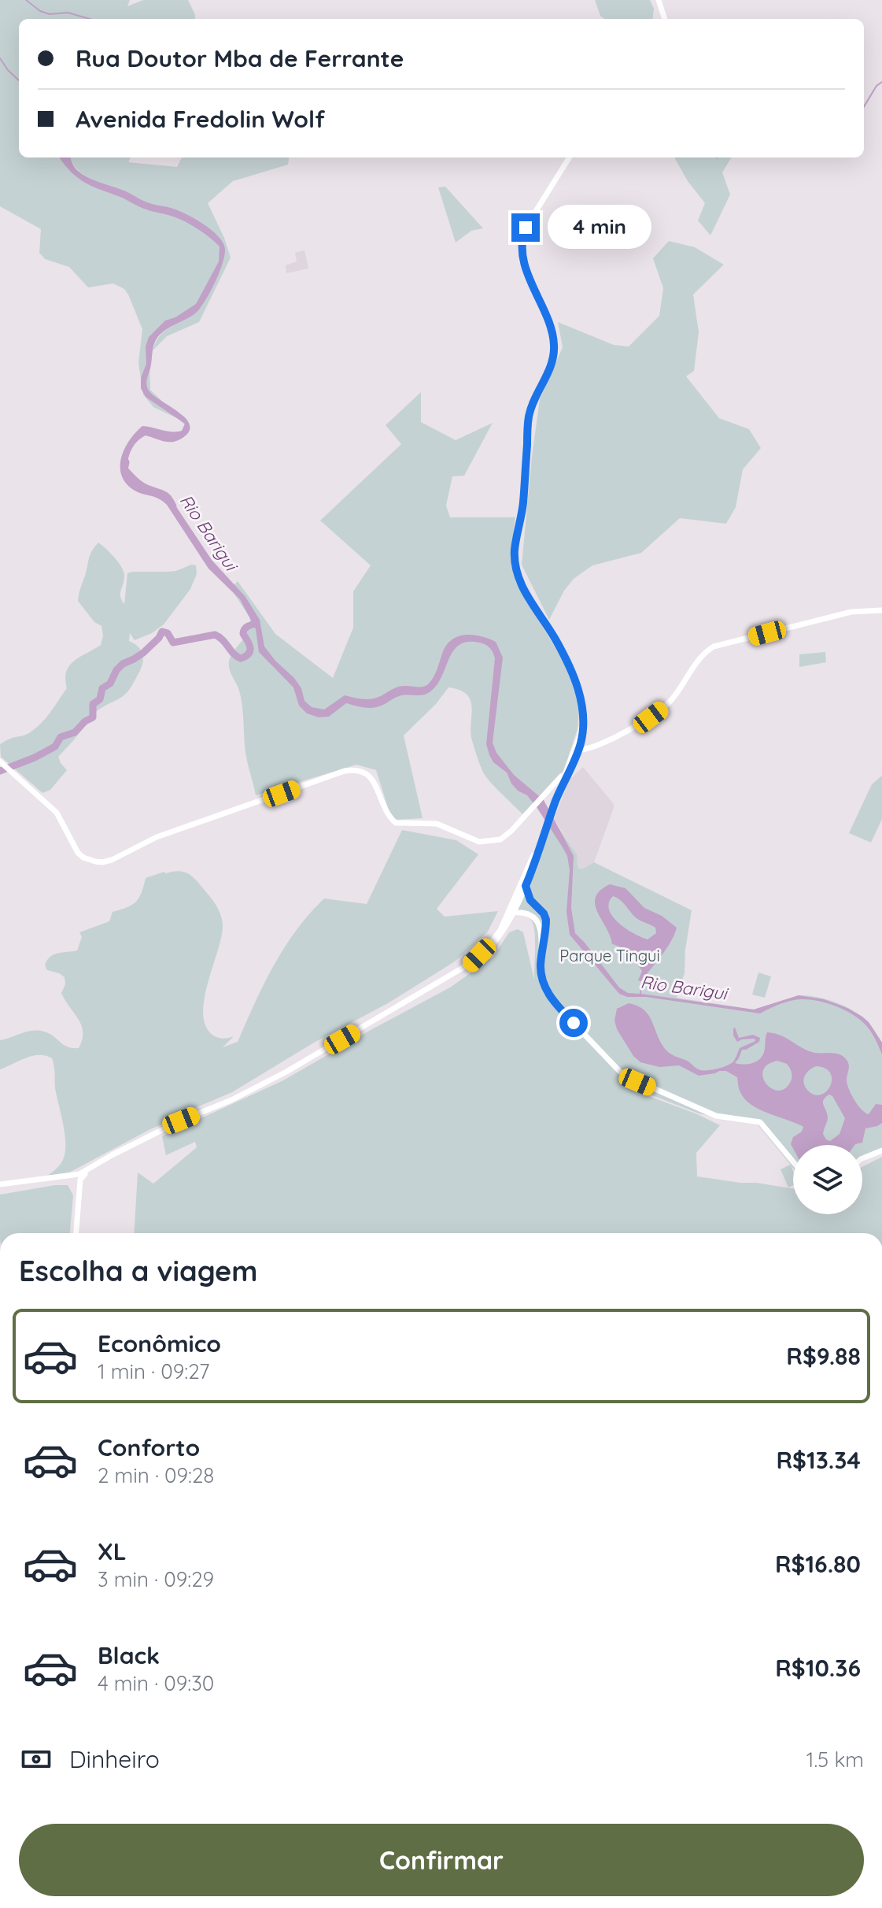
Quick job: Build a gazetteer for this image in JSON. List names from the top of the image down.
{
  "water": ["Rio Barigui"],
  "parks": ["Parque Tingui"],
  "page": {
    "banner": ["Rua Doutor Mba de Ferrante", "Avenida Fredolin Wolf"],
    "bubble": "4 min",
    "heading": "Escolha a viagem",
    "list": [
      {
        "name": "Econômico",
        "note": "1 min · 09:27",
        "value": "R$9.88"
      },
      {
        "name": "Conforto",
        "note": "2 min · 09:28",
        "value": "R$13.34"
      },
      {
        "name": "XL",
        "note": "3 min · 09:29",
        "value": "R$16.80"
      },
      {
        "name": "Black",
        "note": "4 min · 09:30",
        "value": "R$10.36"
      }
    ],
    "pay": ["Dinheiro", "1.5 km"],
    "buttons": "Confirmar"
  }
}
